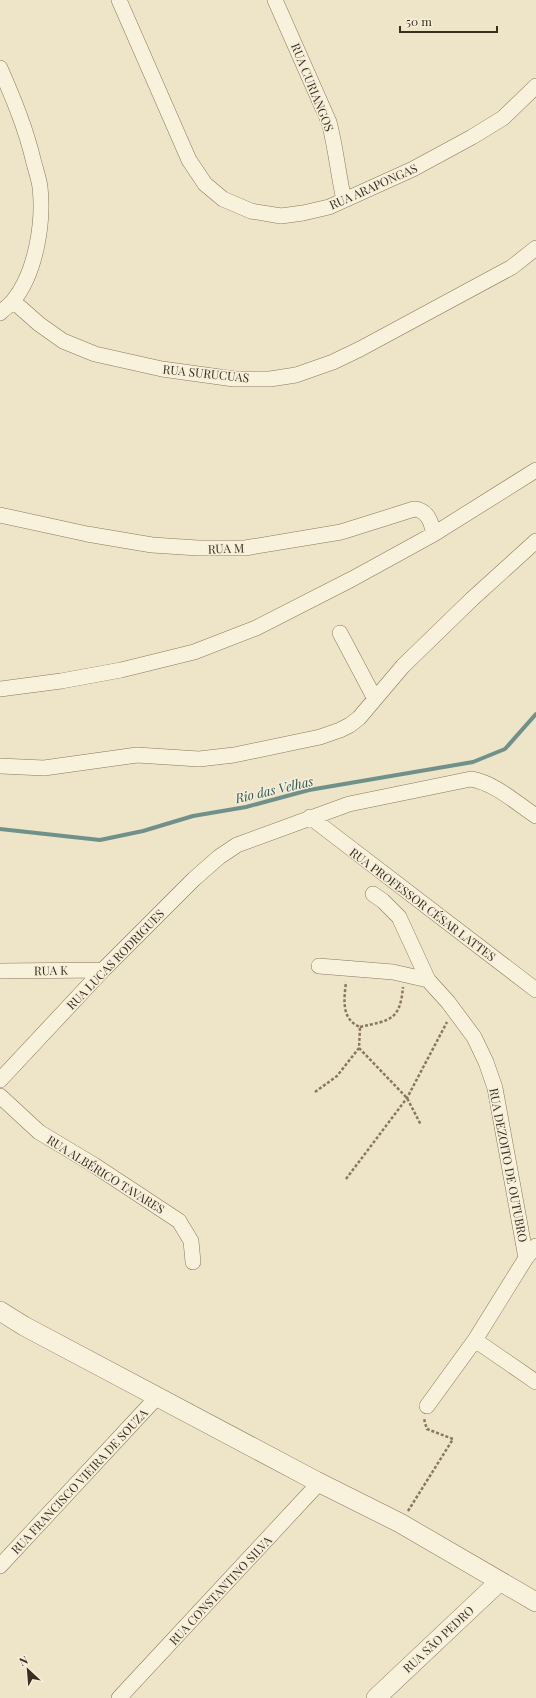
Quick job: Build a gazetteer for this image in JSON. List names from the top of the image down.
{
  "streets": {
    "street": [
      "RUA CURIANGOS",
      "RUA ARAPONGAS",
      "RUA SURUCUAS",
      "RUA M",
      "RUA PROFESSOR CÉSAR LATTES",
      "RUA LUCAS RODRIGUES",
      "RUA K",
      "RUA DEZOITO DE OUTUBRO",
      "RUA ALBÉRICO TAVARES",
      "RUA FRANCISCO VIEIRA DE SOUZA",
      "RUA CONSTANTINO SILVA",
      "RUA SÃO PEDRO"
    ]
  },
  "crossings": [
    ["RUA CURIANGOS", "RUA ARAPONGAS"],
    ["RUA PROFESSOR CÉSAR LATTES", "RUA LUCAS RODRIGUES"],
    ["RUA LUCAS RODRIGUES", "RUA K"]
  ],
  "water": ["Rio das Velhas"],
  "scale_bar": "50 m",
  "north": "top left"
}
